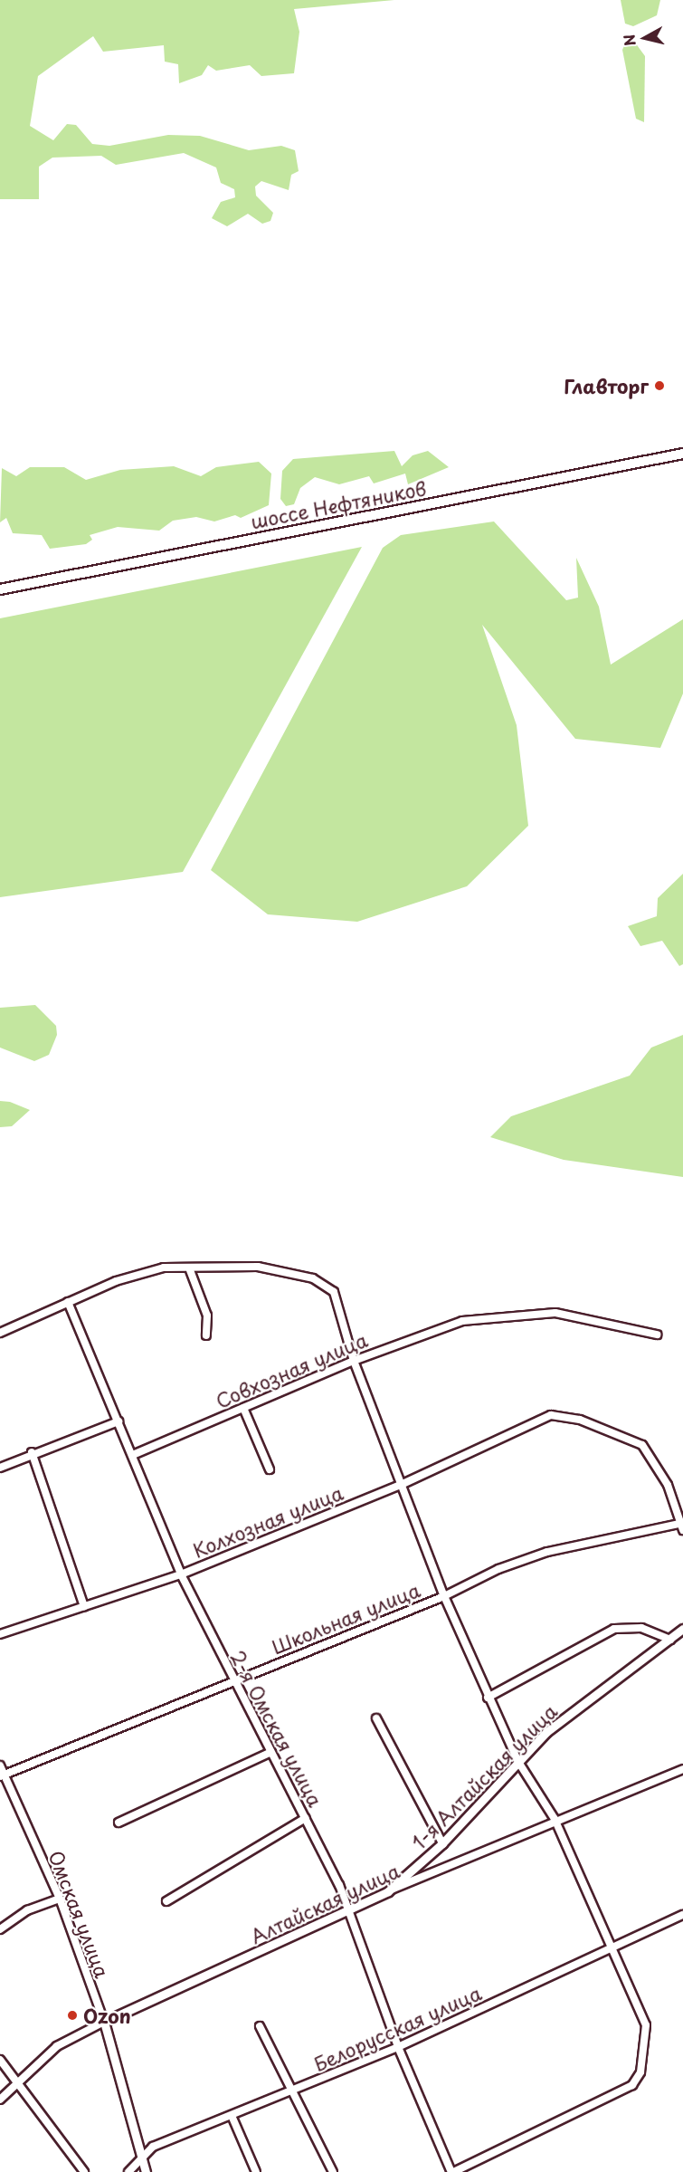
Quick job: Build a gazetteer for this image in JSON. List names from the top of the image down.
{
  "streets": {
    "main road": ["шоссе Нефтяников"],
    "street": [
      "Совхозная улица",
      "Колхозная улица",
      "Школьная улица",
      "2-я Омская улица",
      "1-я Алтайская улица",
      "Алтайская улица",
      "Омская улица",
      "Белорусская улица"
    ]
  },
  "crossings": [
    ["Совхозная улица", "2-я Омская улица"],
    ["Колхозная улица", "Школьная улица"],
    ["Колхозная улица", "2-я Омская улица"],
    ["Школьная улица", "2-я Омская улица"],
    ["Школьная улица", "Омская улица"],
    ["2-я Омская улица", "Алтайская улица"],
    ["2-я Омская улица", "Белорусская улица"],
    ["1-я Алтайская улица", "Алтайская улица"],
    ["Алтайская улица", "Омская улица"],
    ["Омская улица", "Белорусская улица"]
  ],
  "places": ["Главторг", "Ozon"],
  "north": "left"
}
